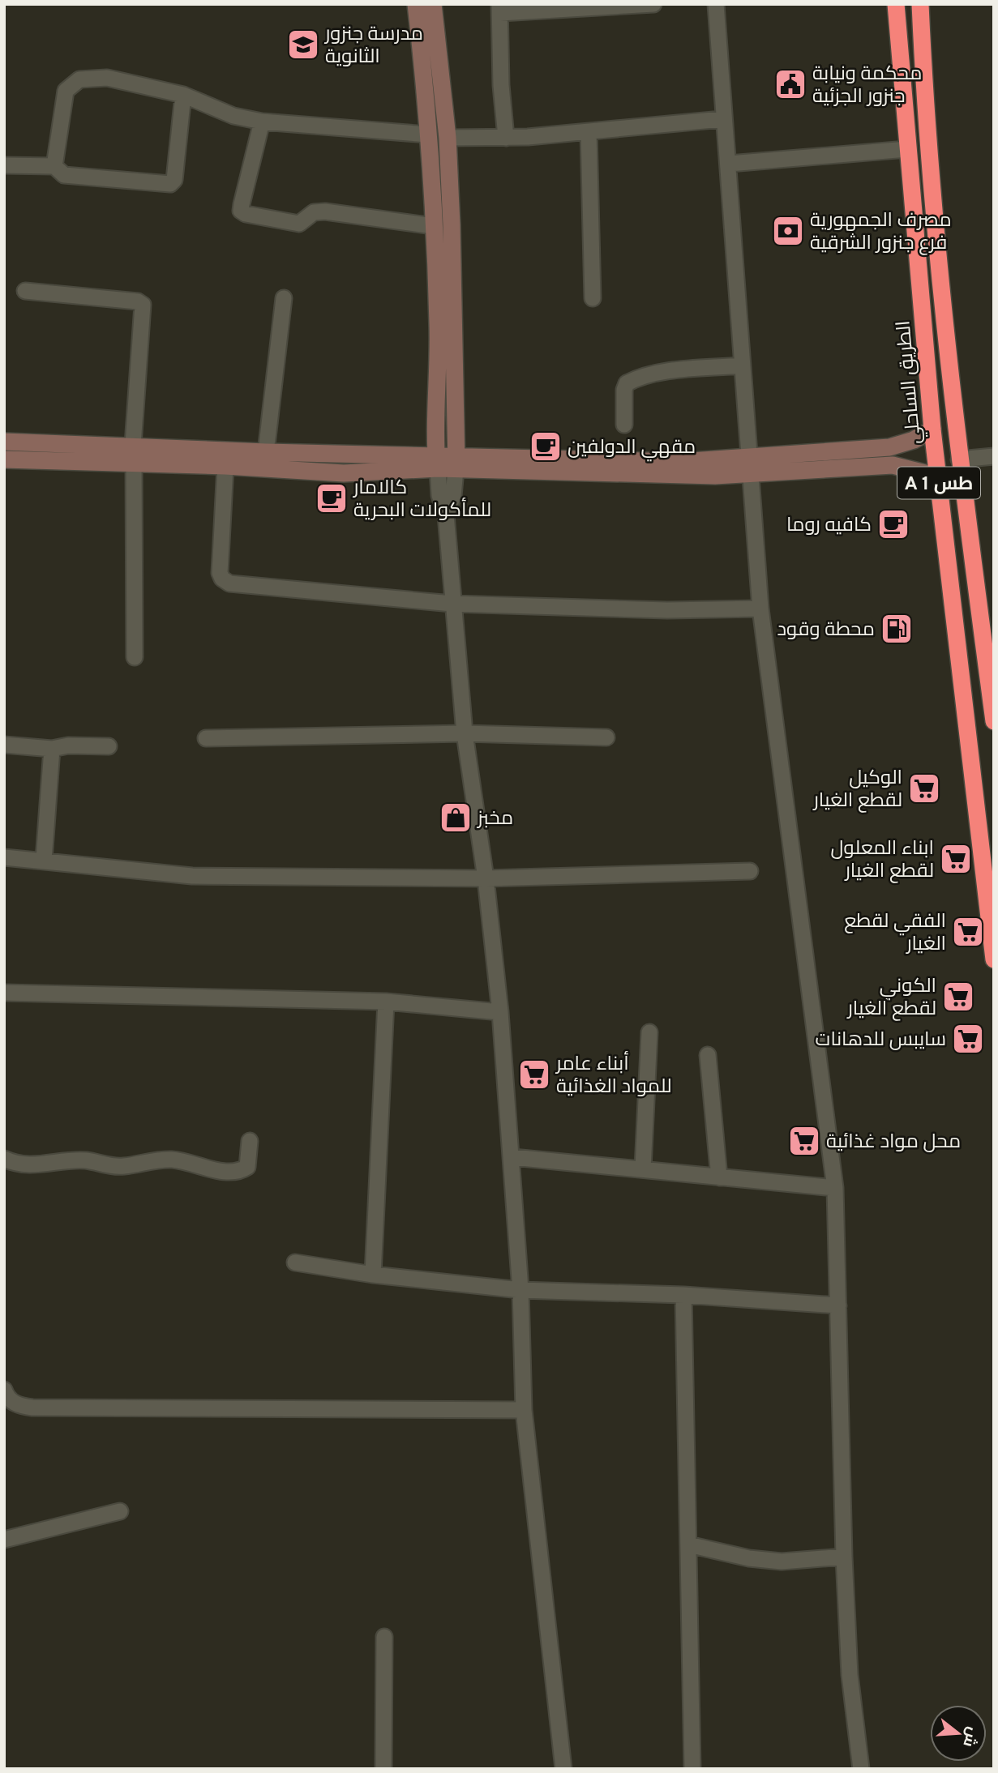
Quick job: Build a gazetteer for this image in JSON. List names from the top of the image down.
{
  "streets": {
    "highway": ["الطريق الساحلي", "A 1 طس"]
  },
  "places": {
    "school or university": ["مدرسة جنزور الثانوية"],
    "public building": ["محكمة ونيابة جنزور الجزئية"],
    "bank": ["مصرف الجمهورية فرع جنزور الشرقية"],
    "cafe": ["مقهي الدولفين", "كالامار للمأكولات البحرية", "كافيه روما"],
    "fuel station": ["محطة وقود"],
    "supermarket": [
      "الوكيل لقطع الغيار",
      "ابناء المعلول لقطع الغيار",
      "الفقي لقطع الغيار",
      "الكوني لقطع الغيار",
      "سايبس للدهانات",
      "أبناء عامر للمواد الغذائية",
      "محل مواد غذائية"
    ],
    "shop": ["مخبز"]
  },
  "north": "right"
}
